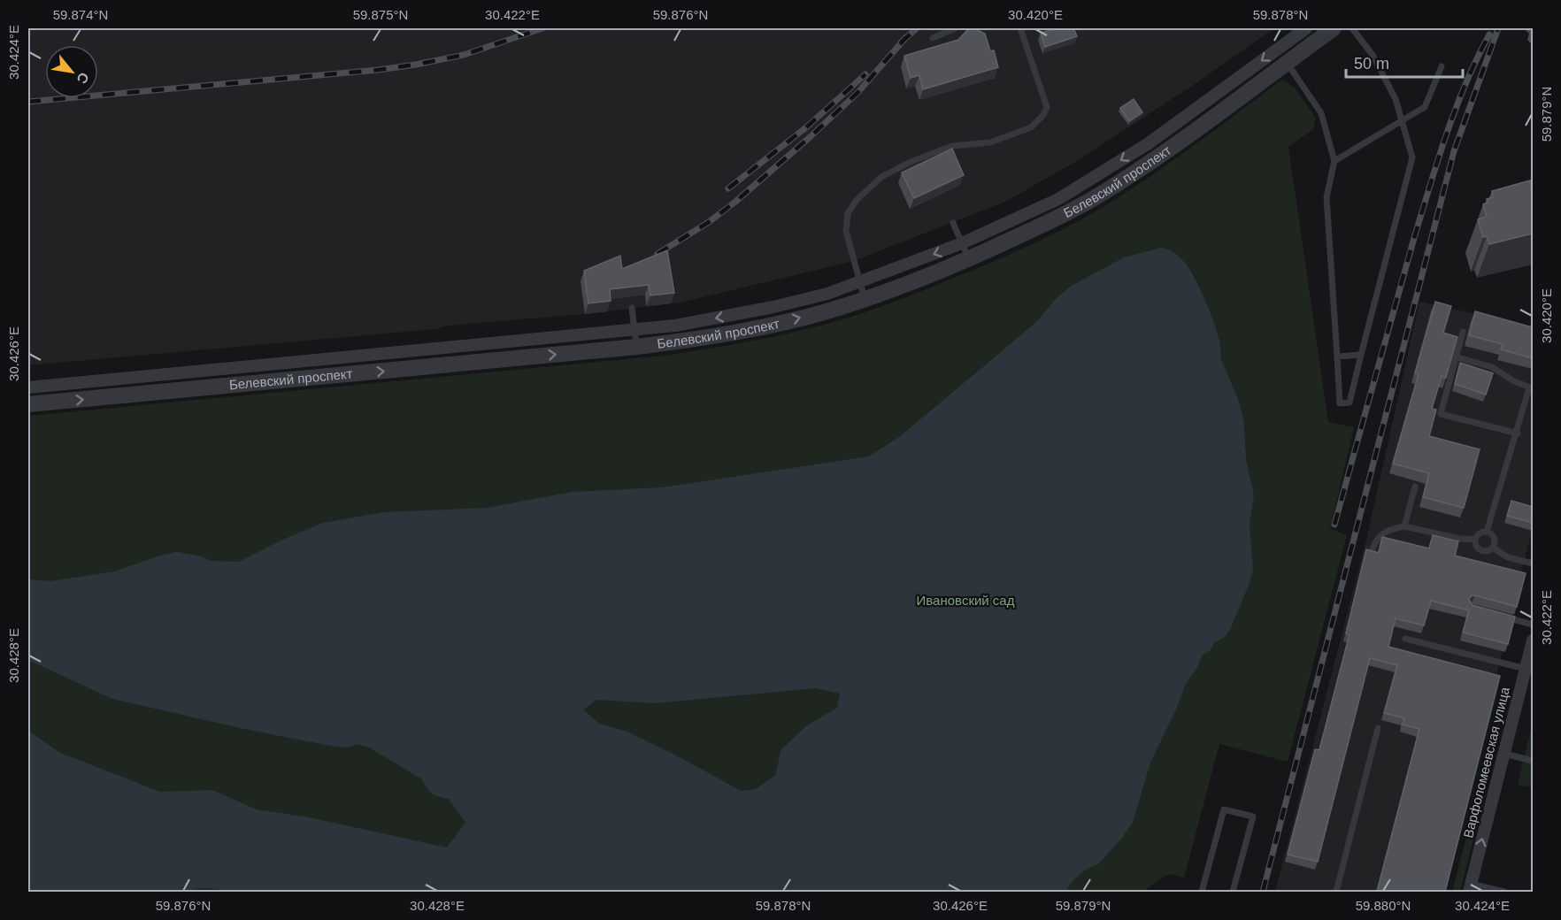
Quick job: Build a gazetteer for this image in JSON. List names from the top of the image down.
{
  "streets": {
    "street": ["Белевский проспект", "Варфоломеевская улица"]
  },
  "one_way": ["Варфоломеевская улица"],
  "parks": ["Ивановский сад"],
  "scale_bar": "50 m",
  "north": "bottom right",
  "coordinates": [
    "59.874°N",
    "59.875°N",
    "30.422°E",
    "59.876°N",
    "30.420°E",
    "59.878°N",
    "30.424°E",
    "59.879°N",
    "30.426°E",
    "30.428°E",
    "59.880°N"
  ]
}
